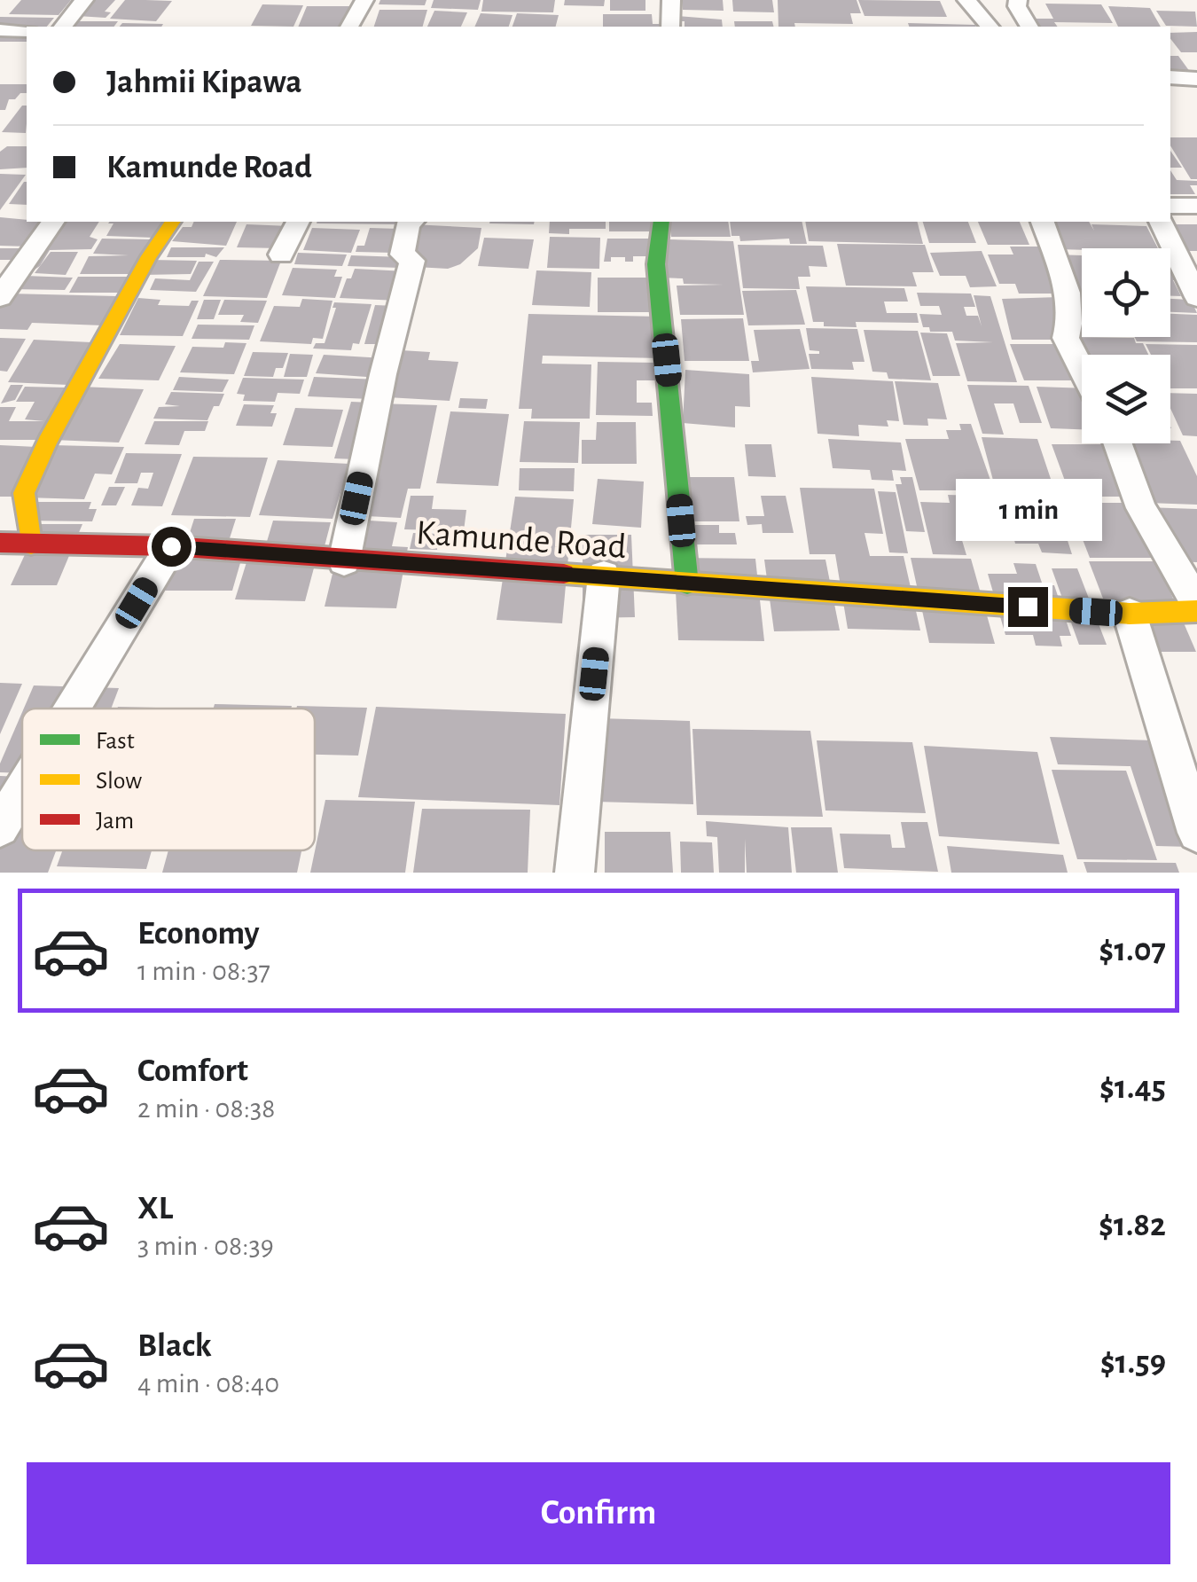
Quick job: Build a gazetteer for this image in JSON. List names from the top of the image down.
{
  "streets": {
    "street": ["Kamunde Road"]
  },
  "legend": ["Fast", "Slow", "Jam"],
  "page": {
    "banner": ["Jahmii Kipawa", "Kamunde Road"],
    "bubble": "1 min",
    "list": [
      {
        "name": "Economy",
        "note": "1 min · 08:37",
        "value": "$1.07"
      },
      {
        "name": "Comfort",
        "note": "2 min · 08:38",
        "value": "$1.45"
      },
      {
        "name": "XL",
        "note": "3 min · 08:39",
        "value": "$1.82"
      },
      {
        "name": "Black",
        "note": "4 min · 08:40",
        "value": "$1.59"
      }
    ],
    "buttons": "Confirm"
  }
}
